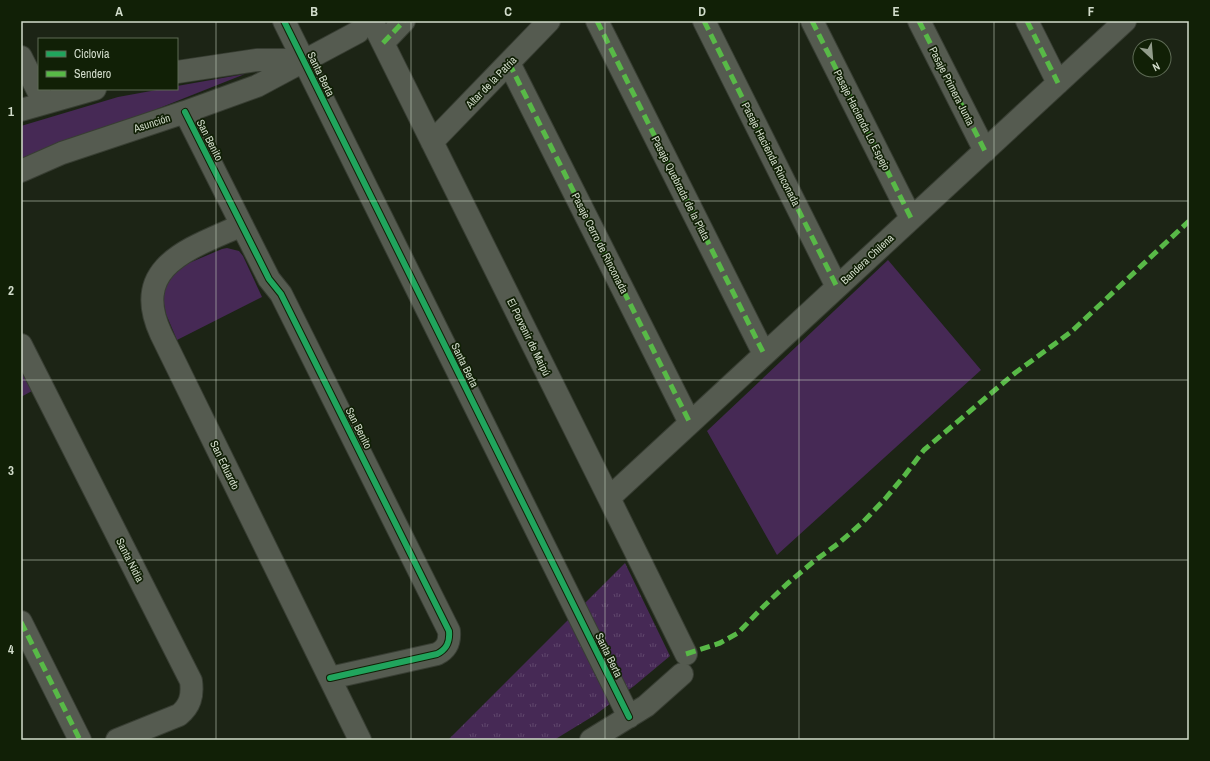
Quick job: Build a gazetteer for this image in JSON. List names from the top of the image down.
{
  "streets": {
    "street": [
      "Santa Berta",
      "Altar de la Patria",
      "Pasaje Primera Junta",
      "Pasaje Hacienda Lo Espejo",
      "Asunción",
      "San Benito",
      "Pasaje Hacienda Rinconada",
      "Pasaje Quebrada de la Plata",
      "Pasaje Cerro de Rinconada",
      "Bandera Chilena",
      "El Porvenir de Maipú",
      "San Eduardo",
      "Santa Nidia"
    ]
  },
  "crossings": [
    ["Santa Berta", "Asunción"],
    ["Santa Berta", "El Porvenir de Maipú"],
    ["Altar de la Patria", "Pasaje Cerro de Rinconada"],
    ["Altar de la Patria", "El Porvenir de Maipú"],
    ["Pasaje Primera Junta", "Bandera Chilena"],
    ["Pasaje Hacienda Lo Espejo", "Bandera Chilena"],
    ["Asunción", "San Benito"],
    ["Asunción", "El Porvenir de Maipú"],
    ["San Benito", "San Eduardo"],
    ["Pasaje Hacienda Rinconada", "Bandera Chilena"],
    ["Pasaje Quebrada de la Plata", "Bandera Chilena"],
    ["Pasaje Cerro de Rinconada", "Bandera Chilena"],
    ["Bandera Chilena", "El Porvenir de Maipú"]
  ],
  "legend": ["Ciclovía", "Sendero"],
  "north": "bottom right",
  "grid": {
    "columns": [
      "A",
      "B",
      "C",
      "D",
      "E",
      "F"
    ],
    "rows": [
      "1",
      "2",
      "3",
      "4"
    ]
  }
}
